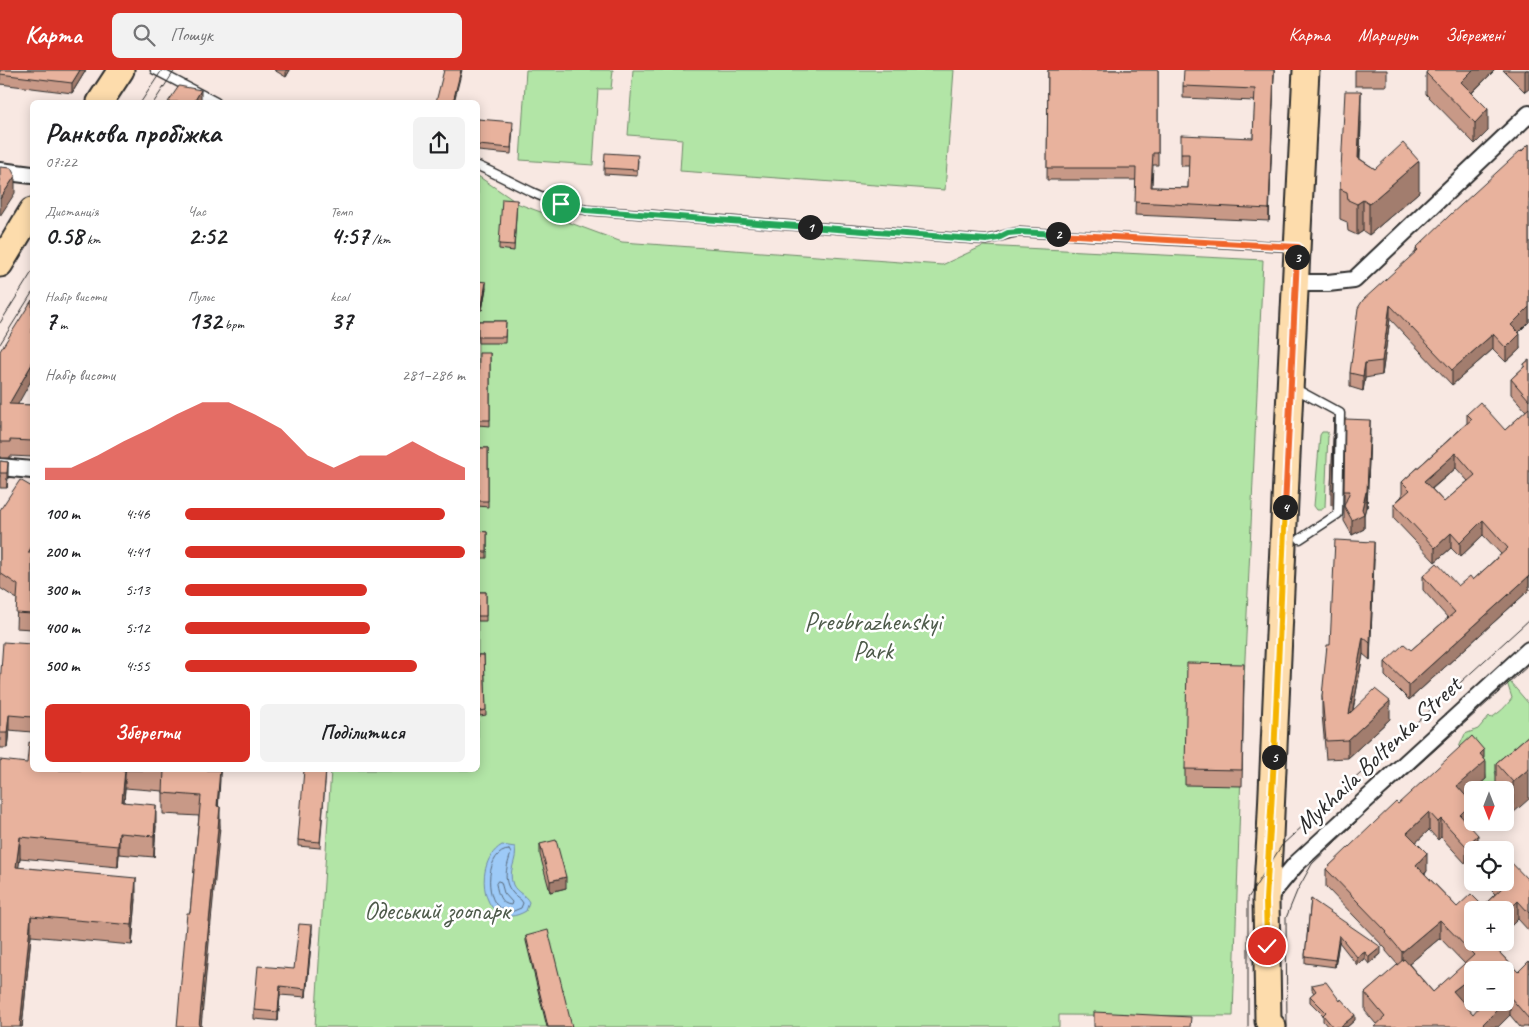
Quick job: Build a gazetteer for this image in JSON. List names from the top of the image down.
{
  "streets": {
    "street": ["Mykhaila Boltenka Street"]
  },
  "parks": ["Preobrazhenskyi Park", "Одеський зоопарк"],
  "north": "bottom",
  "page": {
    "header": "Карта",
    "search": "Пошук",
    "nav": ["Карта", "Маршрут", "Збережені"],
    "heading": ["Ранкова пробіжка", "07:22"],
    "stats": [
      ["Дистанція", "0.58 km"],
      ["Час", "2:52"],
      ["Темп", "4:57 /km"],
      ["Набір висоти", "7 m"],
      ["Пульс", "132 bpm"],
      ["kcal", "37"]
    ],
    "pins": [
      "1",
      "2",
      "3",
      "4",
      "5"
    ],
    "chart": ["Набір висоти", "281–286 m"],
    "list": [
      {
        "name": "100 m",
        "note": "4:46"
      },
      {
        "name": "200 m",
        "note": "4:41"
      },
      {
        "name": "300 m",
        "note": "5:13"
      },
      {
        "name": "400 m",
        "note": "5:12"
      },
      {
        "name": "500 m",
        "note": "4:55"
      }
    ],
    "buttons": ["Зберегти", "Поділитися"],
    "map_buttons": ["+", "−"]
  }
}
